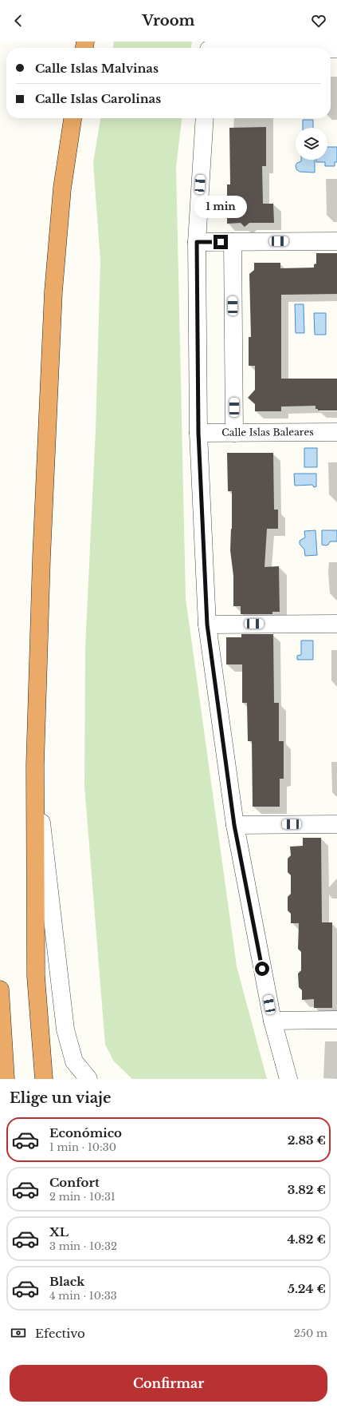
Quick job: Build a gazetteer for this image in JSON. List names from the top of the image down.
{
  "streets": {
    "street": ["Calle Islas Baleares"]
  },
  "page": {
    "header": "Vroom",
    "banner": ["Calle Islas Malvinas", "Calle Islas Carolinas"],
    "bubble": "1 min",
    "heading": "Elige un viaje",
    "list": [
      {
        "name": "Económico",
        "note": "1 min · 10:30",
        "value": "2.83 €"
      },
      {
        "name": "Confort",
        "note": "2 min · 10:31",
        "value": "3.82 €"
      },
      {
        "name": "XL",
        "note": "3 min · 10:32",
        "value": "4.82 €"
      },
      {
        "name": "Black",
        "note": "4 min · 10:33",
        "value": "5.24 €"
      }
    ],
    "pay": ["Efectivo", "250 m"],
    "buttons": "Confirmar"
  }
}
